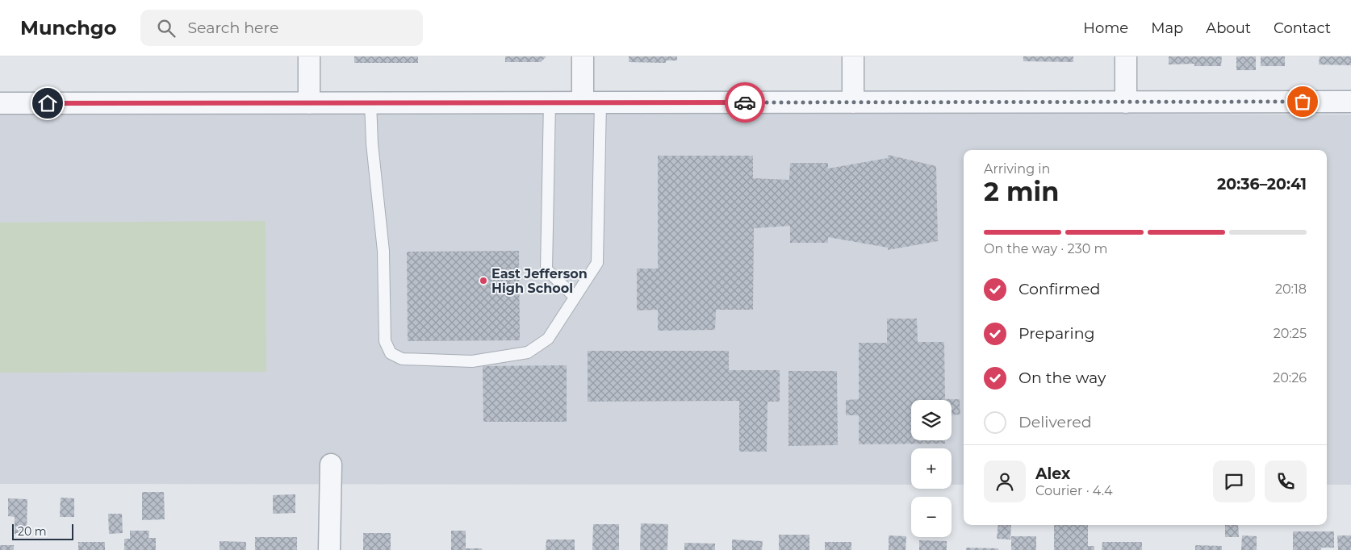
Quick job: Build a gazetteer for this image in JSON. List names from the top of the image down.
{
  "places": ["East Jefferson High School"],
  "scale_bar": "20 m",
  "page": {
    "header": "Munchgo",
    "search": "Search here",
    "nav": [
      "Home",
      "Map",
      "About",
      "Contact"
    ],
    "heading": ["2 min", "Arriving in", "20:36–20:41"],
    "panel": ["Alex", "Courier · 4.4"],
    "bar": "On the way · 230 m",
    "list": [
      ["Confirmed", "20:18"],
      ["Preparing", "20:25"],
      ["On the way", "20:26"],
      "Delivered"
    ],
    "map_buttons": ["+", "−"],
    "scale": "20 m"
  }
}
